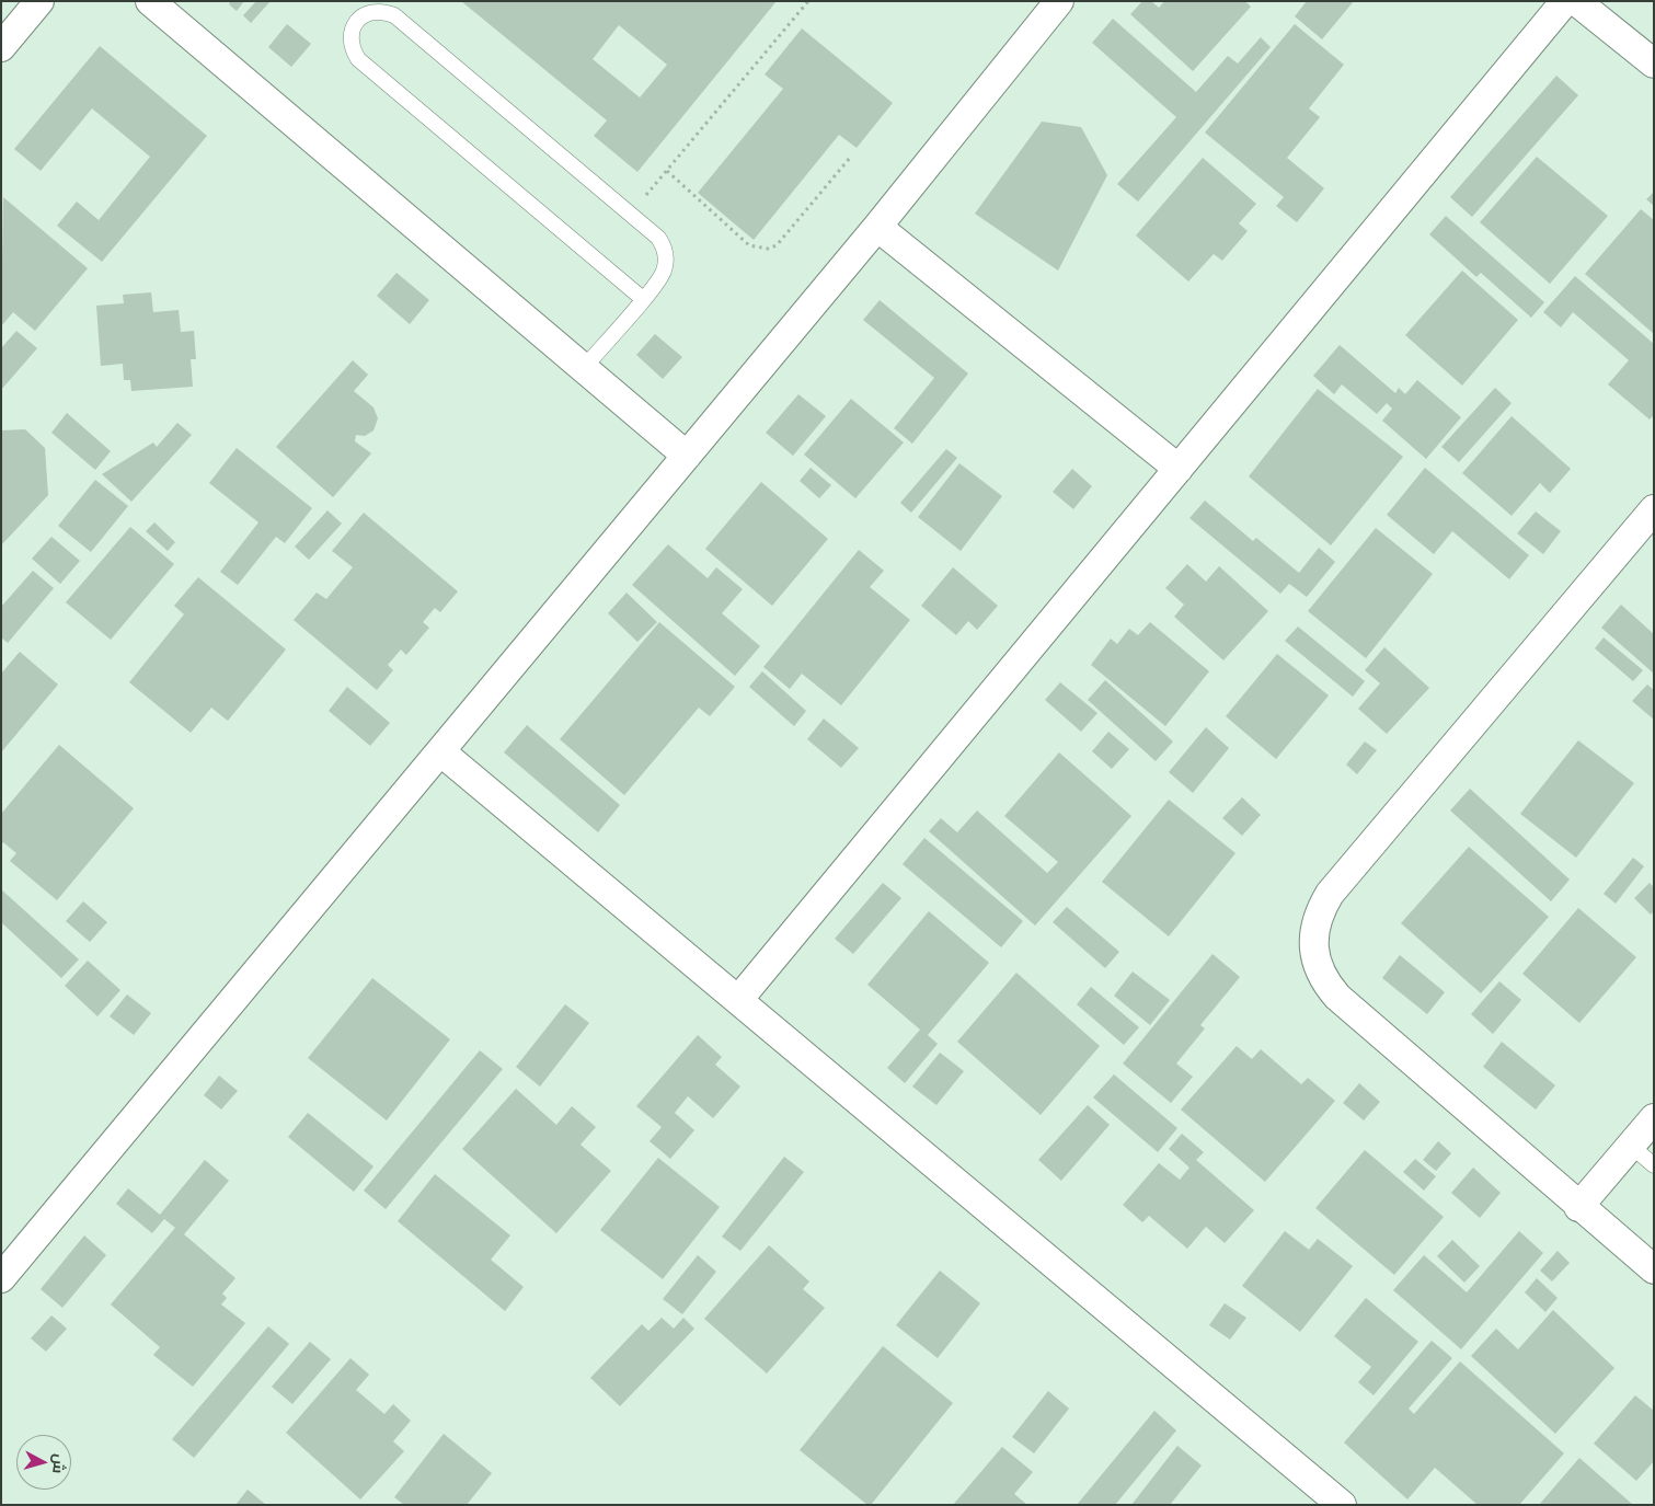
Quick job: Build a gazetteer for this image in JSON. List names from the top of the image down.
{
  "north": "right"
}
